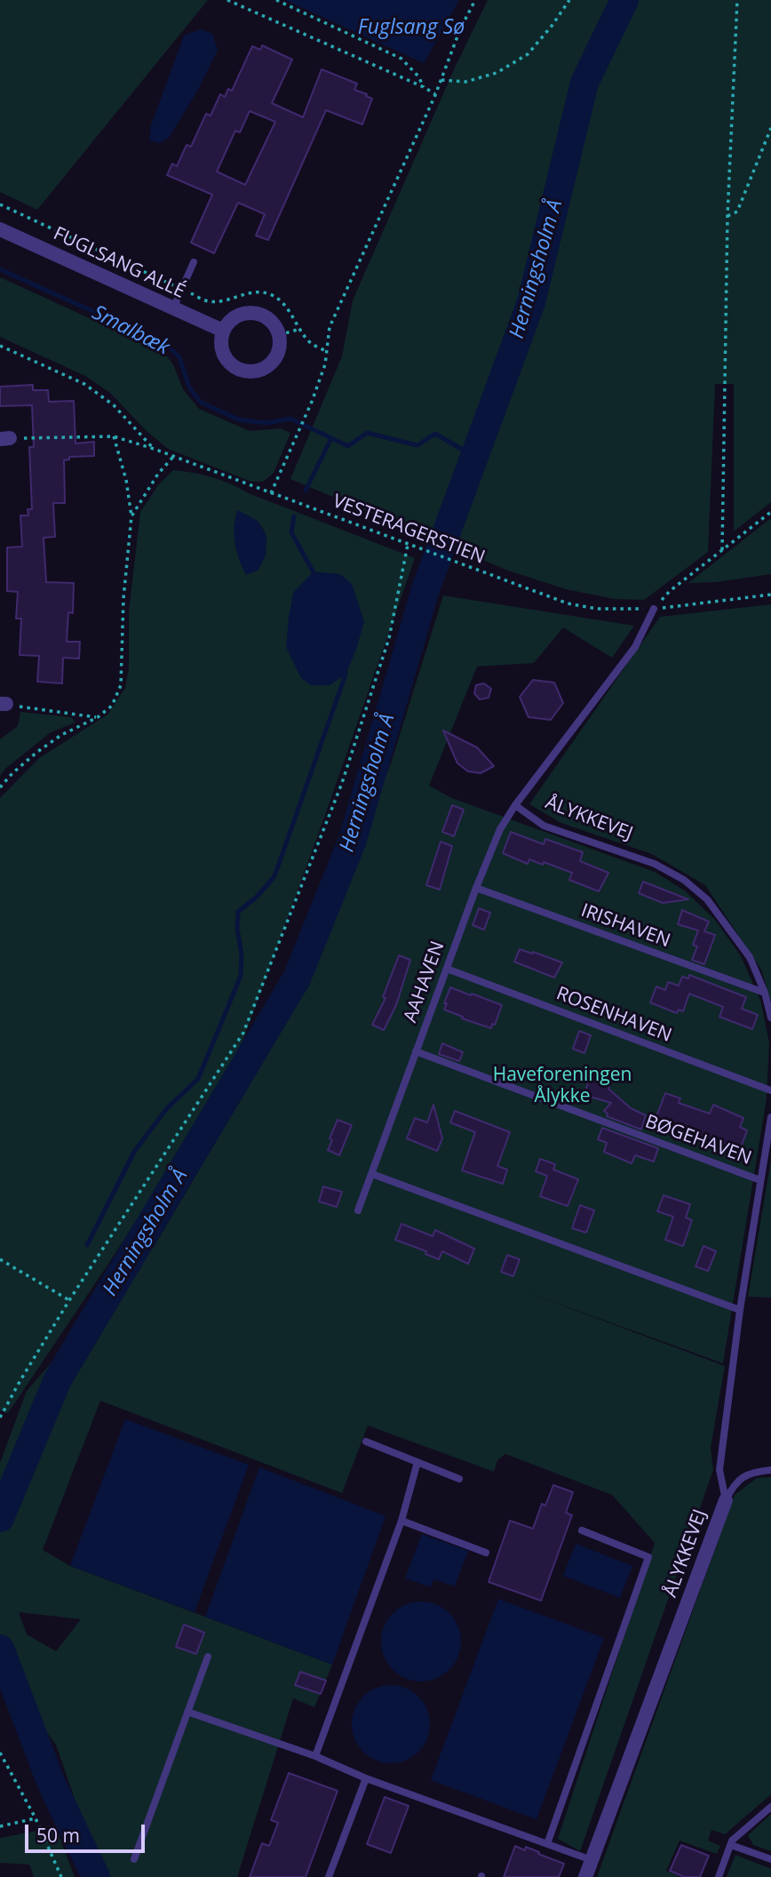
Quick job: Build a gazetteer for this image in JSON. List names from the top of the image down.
{
  "streets": {
    "street": ["FUGLSANG ALLÉ", "ÅLYKKEVEJ"],
    "lane": [
      "IRISHAVEN",
      "AAHAVEN",
      "ROSENHAVEN",
      "BØGEHAVEN"
    ],
    "path": ["VESTERAGERSTIEN"]
  },
  "crossings": [
    ["VESTERAGERSTIEN", "ÅLYKKEVEJ"],
    ["ÅLYKKEVEJ", "IRISHAVEN"],
    ["ÅLYKKEVEJ", "AAHAVEN"],
    ["ÅLYKKEVEJ", "BØGEHAVEN"],
    ["IRISHAVEN", "AAHAVEN"],
    ["AAHAVEN", "ROSENHAVEN"],
    ["AAHAVEN", "BØGEHAVEN"]
  ],
  "water": ["Fuglsang Sø", "Herningsholm Å", "Smalbæk"],
  "parks": ["Haveforeningen Ålykke"],
  "scale_bar": "50 m"
}
